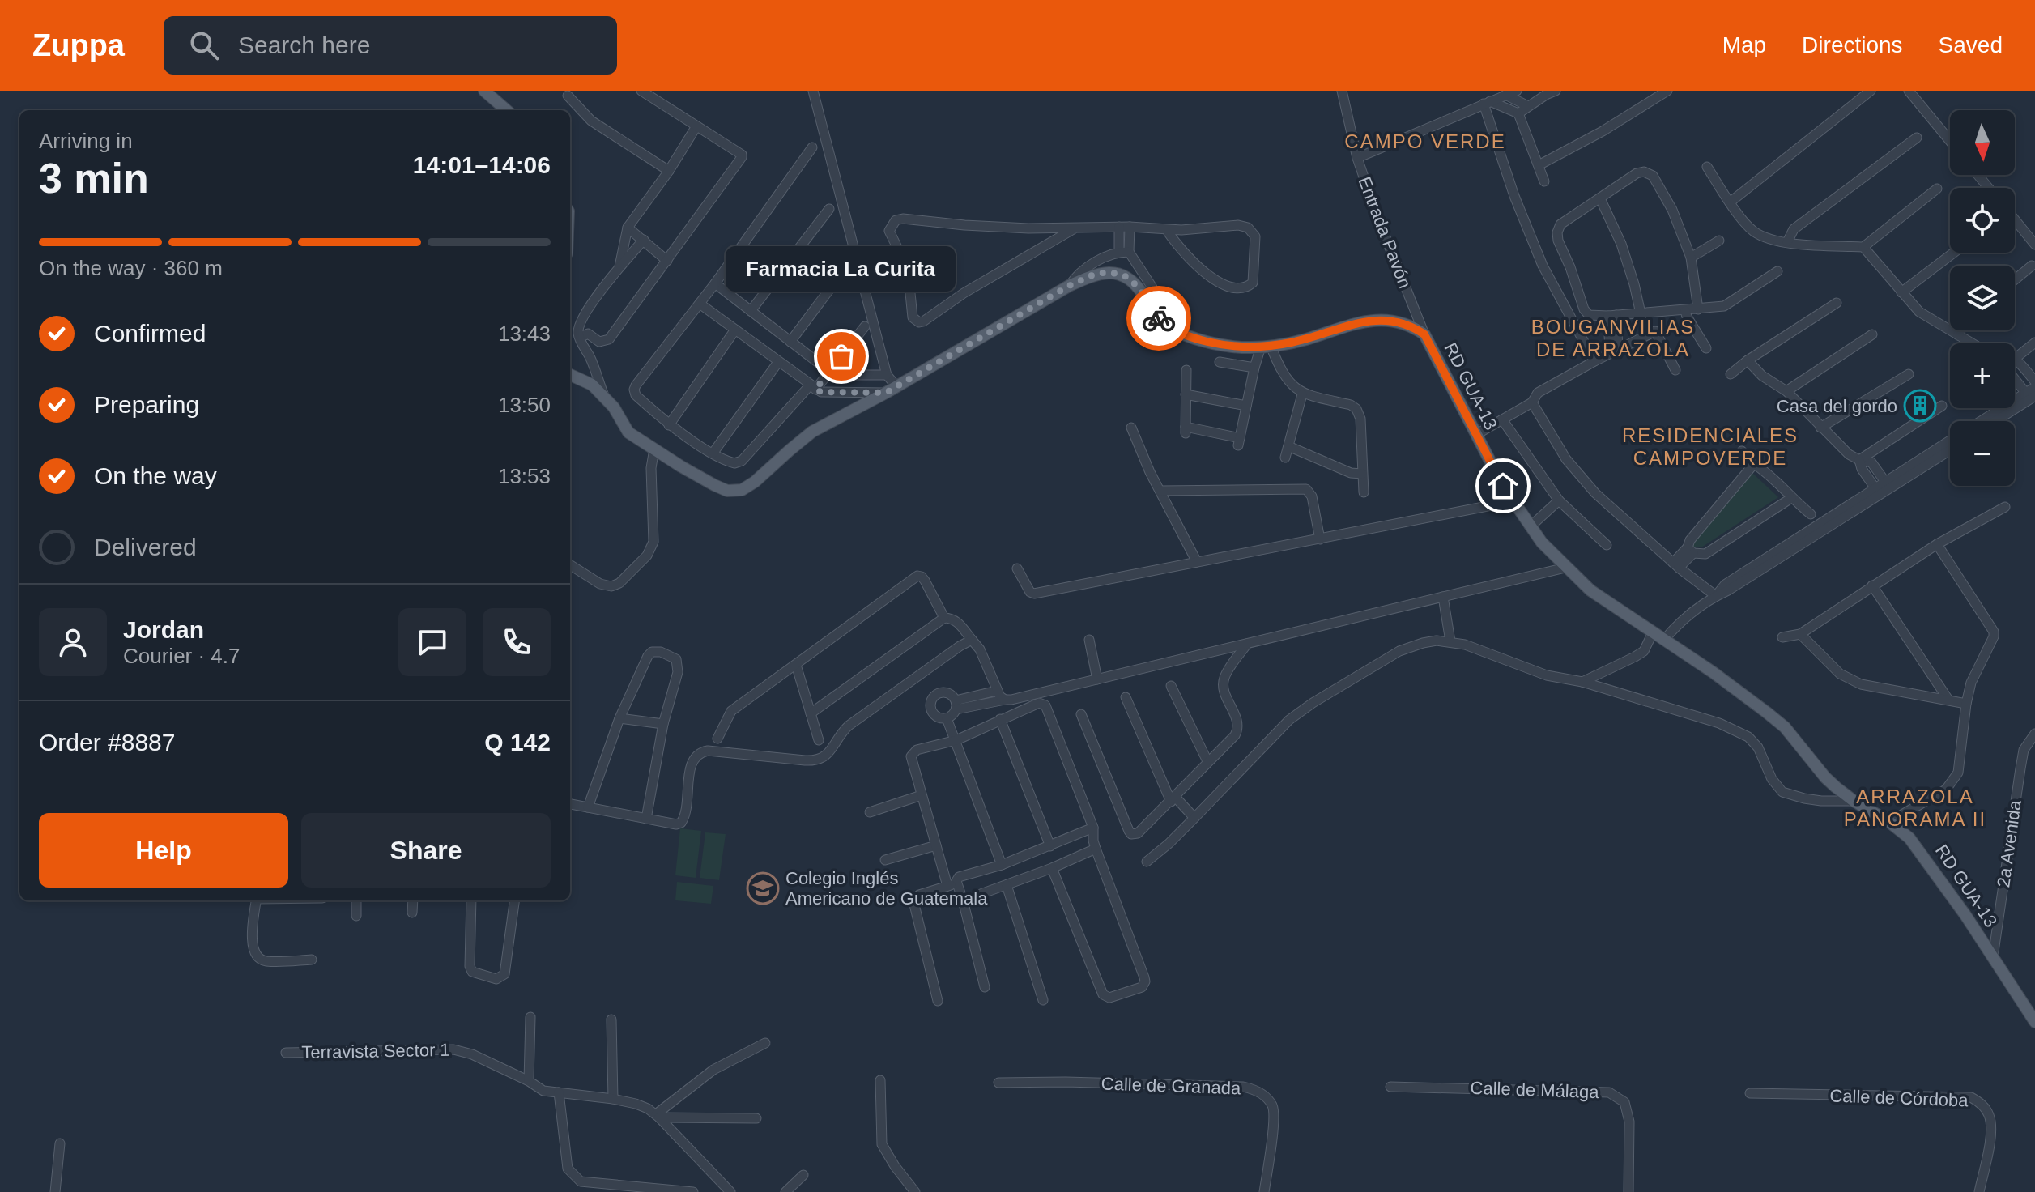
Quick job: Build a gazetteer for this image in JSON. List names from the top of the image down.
{
  "streets": {
    "main road": ["RD GUA-13"],
    "street": [
      "Entrada Pavón",
      "2a Avenida",
      "Terravista Sector 1",
      "Calle de Granada",
      "Calle de Málaga",
      "Calle de Córdoba"
    ]
  },
  "crossings": [
    ["Entrada Pavón", "RD GUA-13"],
    ["RD GUA-13", "2a Avenida"]
  ],
  "districts": [
    "CAMPO VERDE",
    "BOUGANVILIAS DE ARRAZOLA",
    "RESIDENCIALES CAMPOVERDE",
    "ARRAZOLA PANORAMA II"
  ],
  "places": {
    "other": ["Farmacia La Curita"],
    "building": ["Casa del gordo"],
    "school or university": ["Colegio Inglés Americano de Guatemala"]
  },
  "north": "bottom",
  "page": {
    "header": "Zuppa",
    "search": "Search here",
    "nav": ["Map", "Directions", "Saved"],
    "map_buttons": ["+", "−"],
    "heading": ["3 min", "Arriving in", "14:01–14:06"],
    "panel": [
      "Jordan",
      "Courier · 4.7",
      "Order #8887",
      "Q 142"
    ],
    "bar": "On the way · 360 m",
    "bubble": "Farmacia La Curita",
    "list": [
      ["Confirmed", "13:43"],
      ["Preparing", "13:50"],
      ["On the way", "13:53"],
      "Delivered"
    ],
    "buttons": ["Help", "Share"]
  }
}
